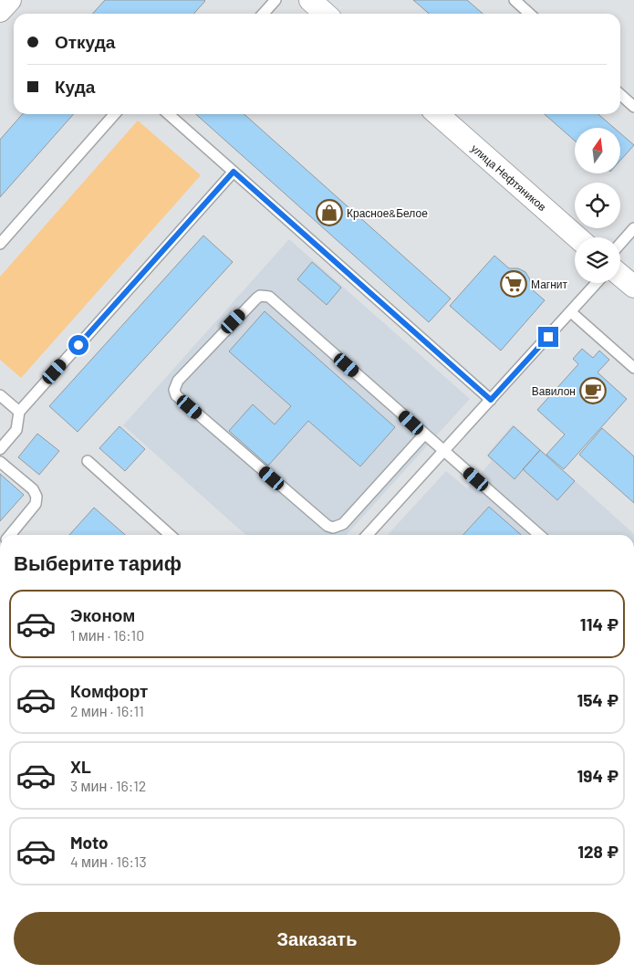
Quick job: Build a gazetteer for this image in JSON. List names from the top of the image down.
{
  "streets": {
    "street": ["улица Нефтяников"]
  },
  "places": {
    "shop": ["Красное&Белое"],
    "supermarket": ["Магнит"],
    "cafe": ["Вавилон"]
  },
  "north": "top",
  "page": {
    "banner": ["Откуда", "Куда"],
    "heading": "Выберите тариф",
    "list": [
      {
        "name": "Эконом",
        "note": "1 мин · 16:10",
        "value": "114 ₽"
      },
      {
        "name": "Комфорт",
        "note": "2 мин · 16:11",
        "value": "154 ₽"
      },
      {
        "name": "XL",
        "note": "3 мин · 16:12",
        "value": "194 ₽"
      },
      {
        "name": "Moto",
        "note": "4 мин · 16:13",
        "value": "128 ₽"
      }
    ],
    "buttons": "Заказать"
  }
}
